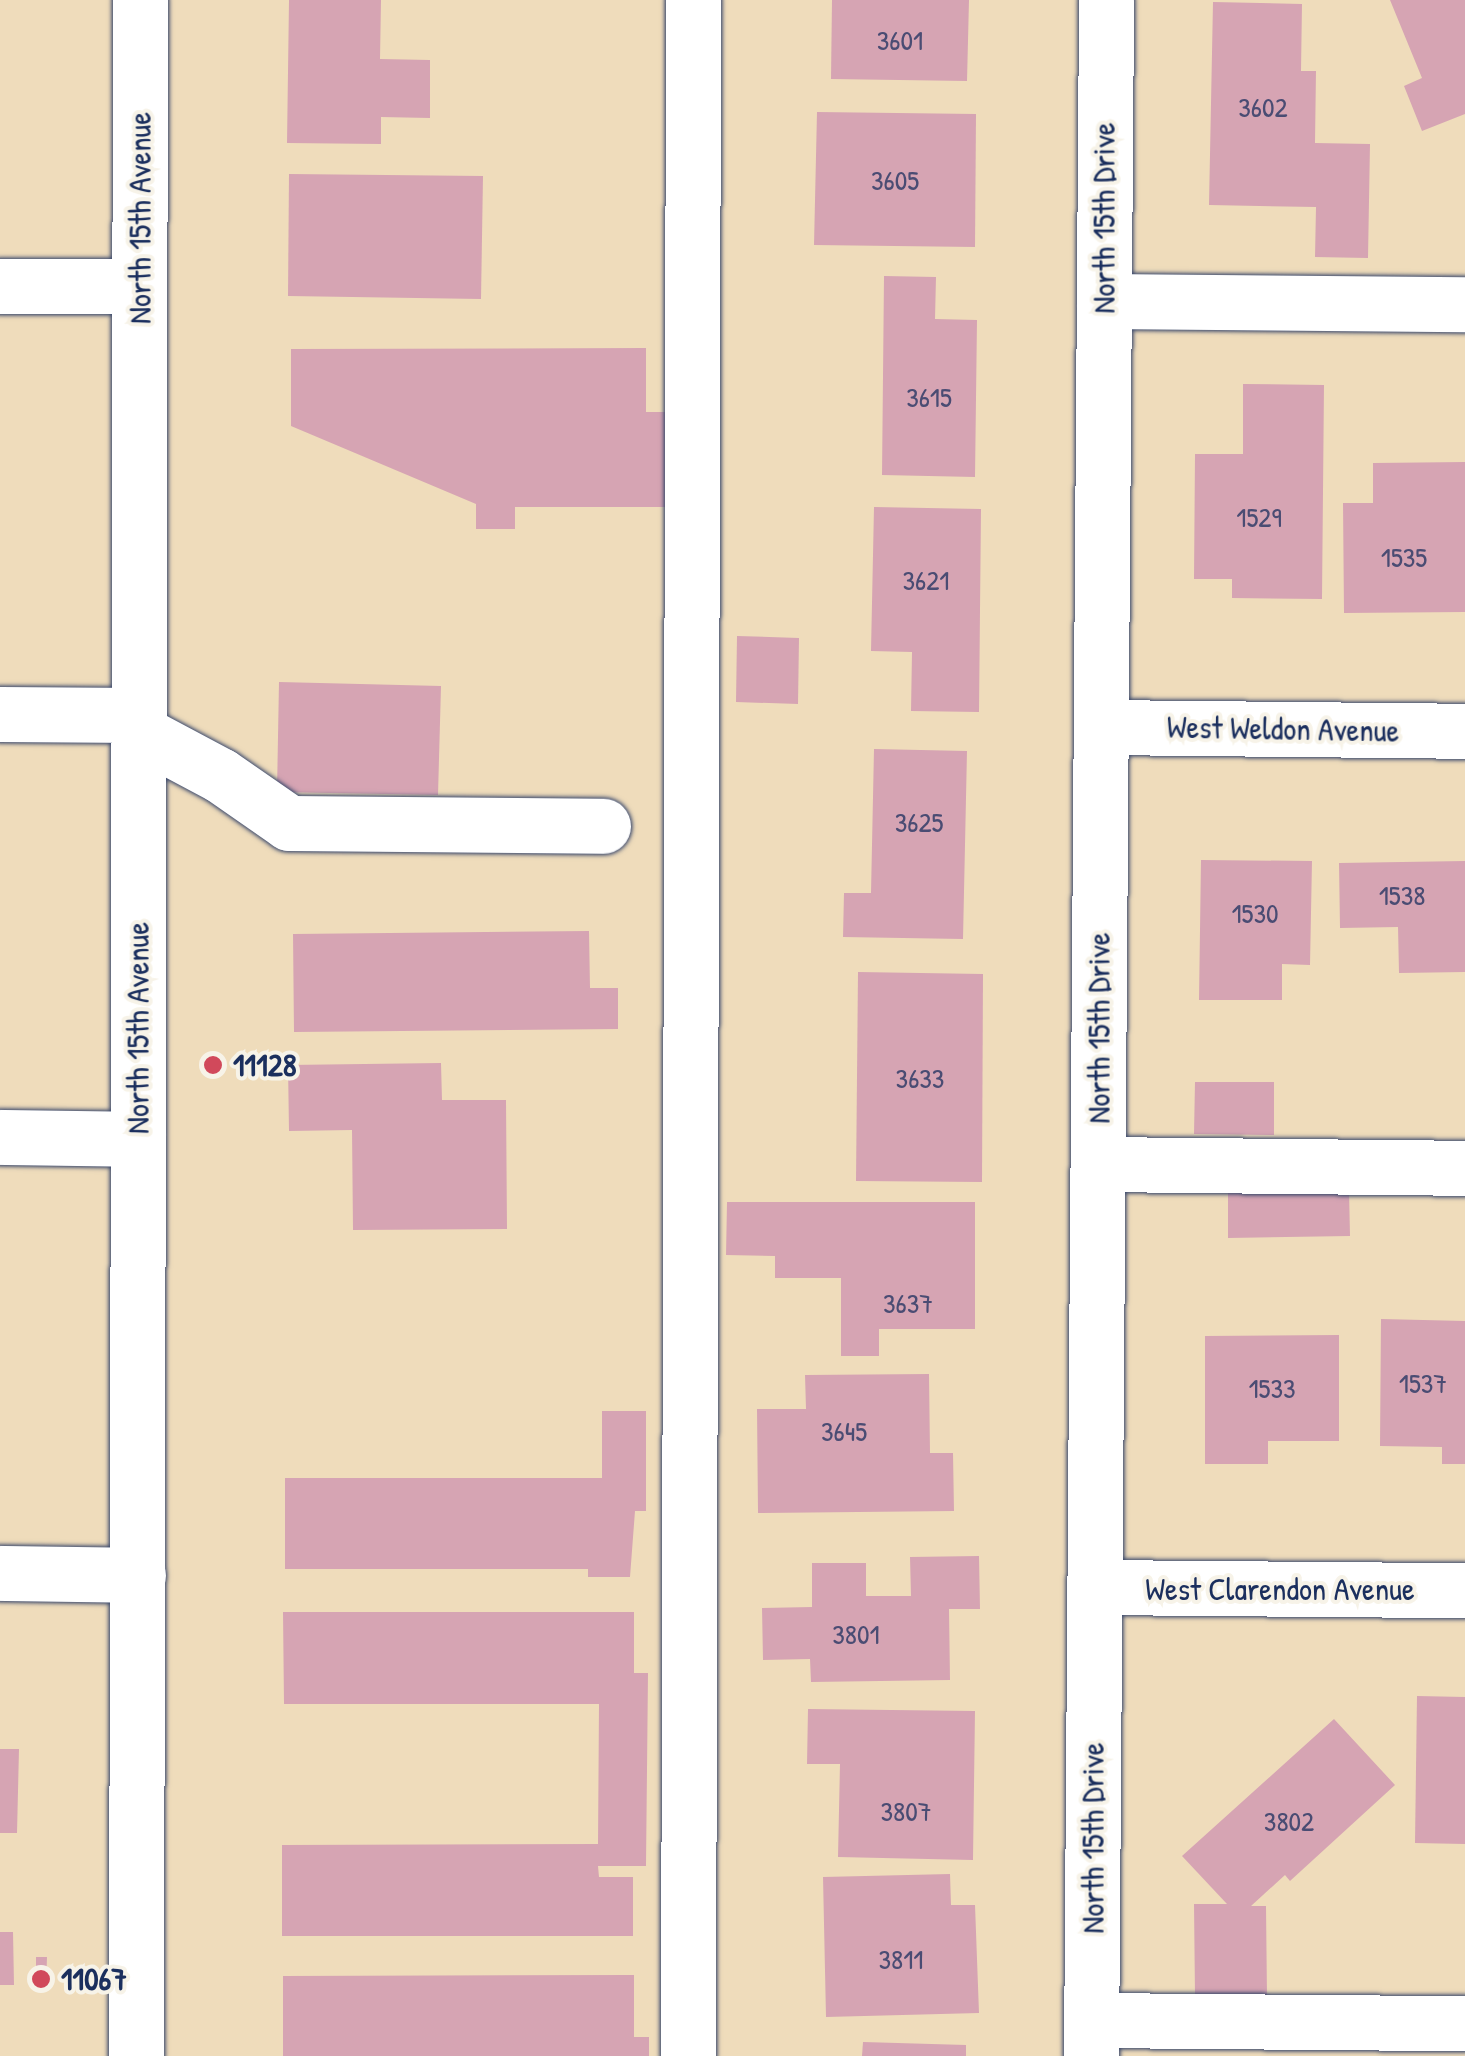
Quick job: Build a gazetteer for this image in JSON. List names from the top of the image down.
{
  "streets": {
    "street": [
      "North 15th Avenue",
      "North 15th Drive",
      "West Weldon Avenue",
      "West Clarendon Avenue"
    ]
  },
  "crossings": [
    ["North 15th Drive", "West Weldon Avenue"],
    ["North 15th Drive", "West Clarendon Avenue"]
  ],
  "places": ["11128", "11067"],
  "house_numbers": [
    "3601",
    "3602",
    "3605",
    "3615",
    "1529",
    "1535",
    "3621",
    "3625",
    "1538",
    "1530",
    "3633",
    "3637",
    "1537",
    "1533",
    "3645",
    "3801",
    "3807",
    "3802",
    "3811"
  ]
}
